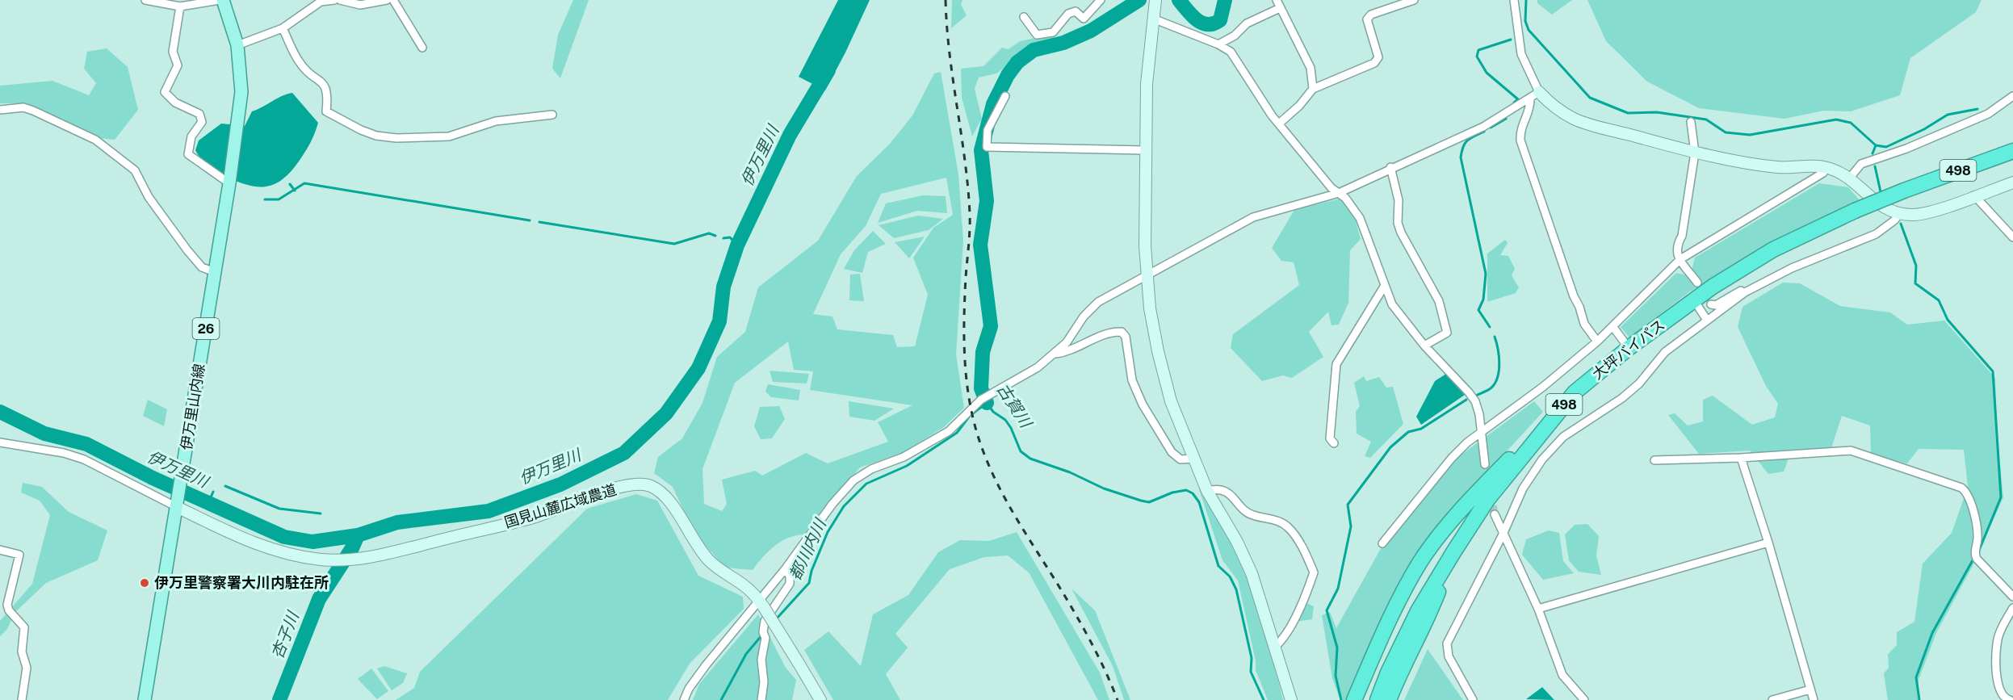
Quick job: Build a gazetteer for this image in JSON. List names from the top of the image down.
{
  "streets": {
    "highway": ["498", "大坪バイパス"],
    "main road": ["26", "伊万里山内線"],
    "street": ["国見山麓広域農道"]
  },
  "crossings": [
    ["伊万里山内線", "国見山麓広域農道"]
  ],
  "water": [
    "伊万里川",
    "古賀川",
    "都川内川",
    "杏子川"
  ],
  "places": ["伊万里警察署大川内駐在所"]
}
